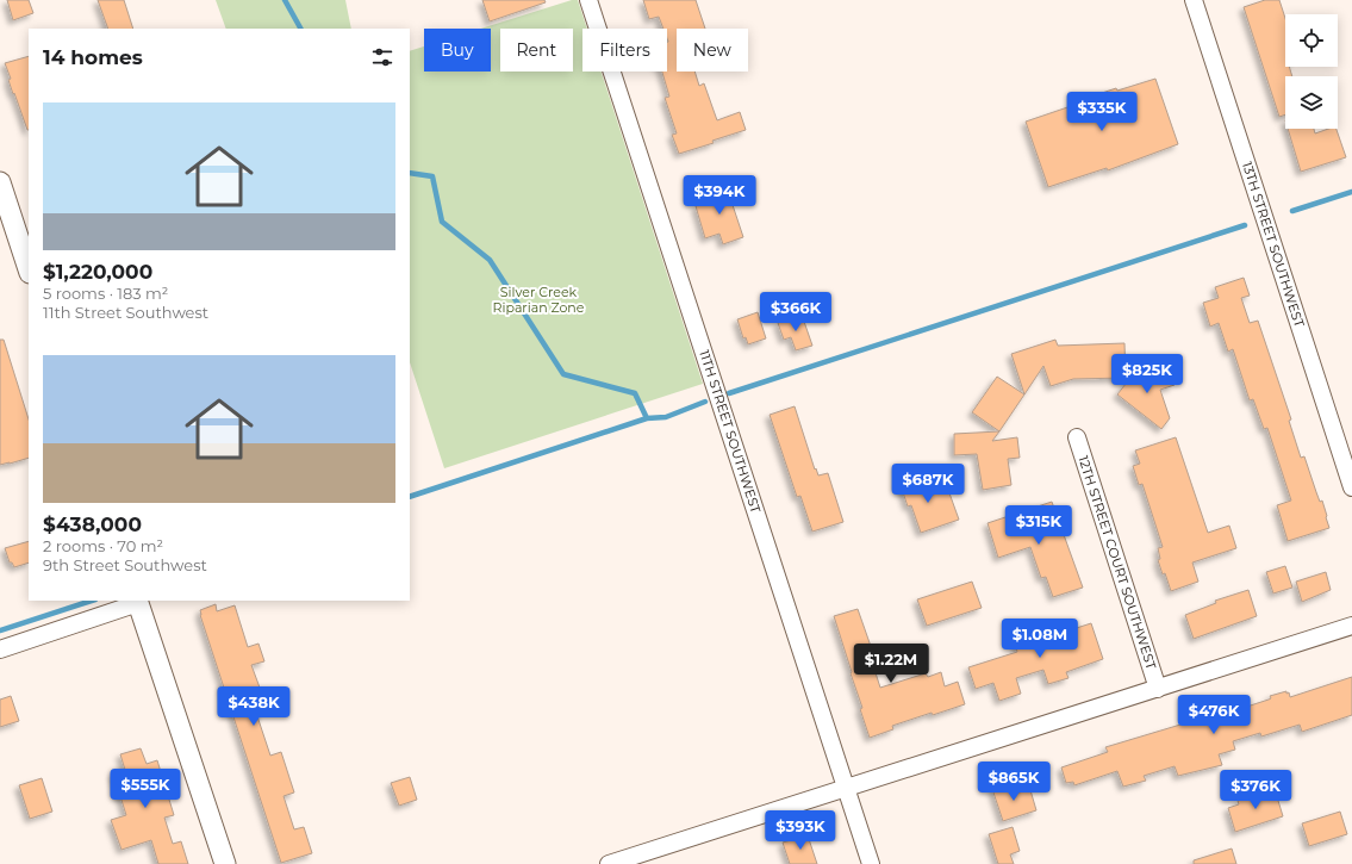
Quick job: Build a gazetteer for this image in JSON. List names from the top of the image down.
{
  "streets": {
    "street": ["13TH STREET SOUTHWEST", "11TH STREET SOUTHWEST", "12TH STREET COURT SOUTHWEST"]
  },
  "parks": ["Silver Creek Riparian Zone"],
  "page": {
    "chip": [
      "Buy",
      "Rent",
      "Filters",
      "New"
    ],
    "heading": "14 homes",
    "list": [
      {
        "name": "$1,220,000",
        "note": "5 rooms · 183 m² · 11th Street Southwest"
      },
      {
        "name": "$438,000",
        "note": "2 rooms · 70 m² · 9th Street Southwest"
      }
    ],
    "price": [
      "$335K",
      "$394K",
      "$366K",
      "$825K",
      "$687K",
      "$315K",
      "$1.08M",
      "$1.22M",
      "$438K",
      "$476K",
      "$865K",
      "$555K",
      "$376K",
      "$393K"
    ]
  }
}
